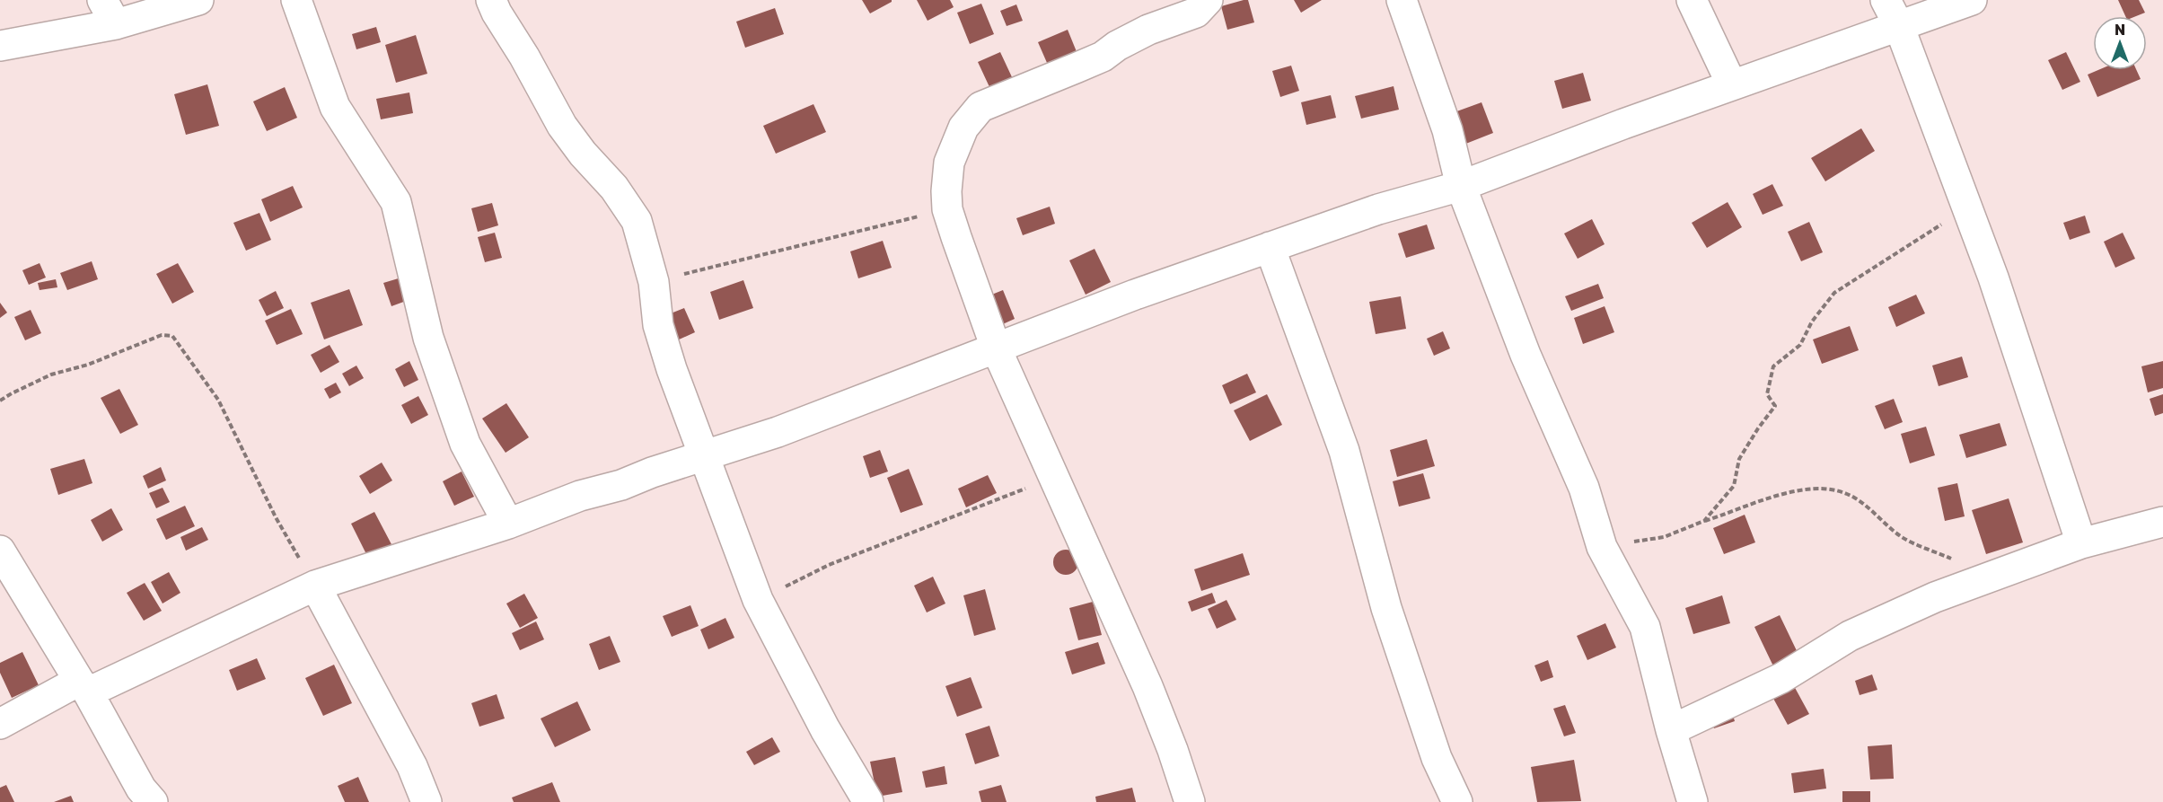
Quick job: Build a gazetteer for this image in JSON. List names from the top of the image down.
{
  "north": "top"
}
